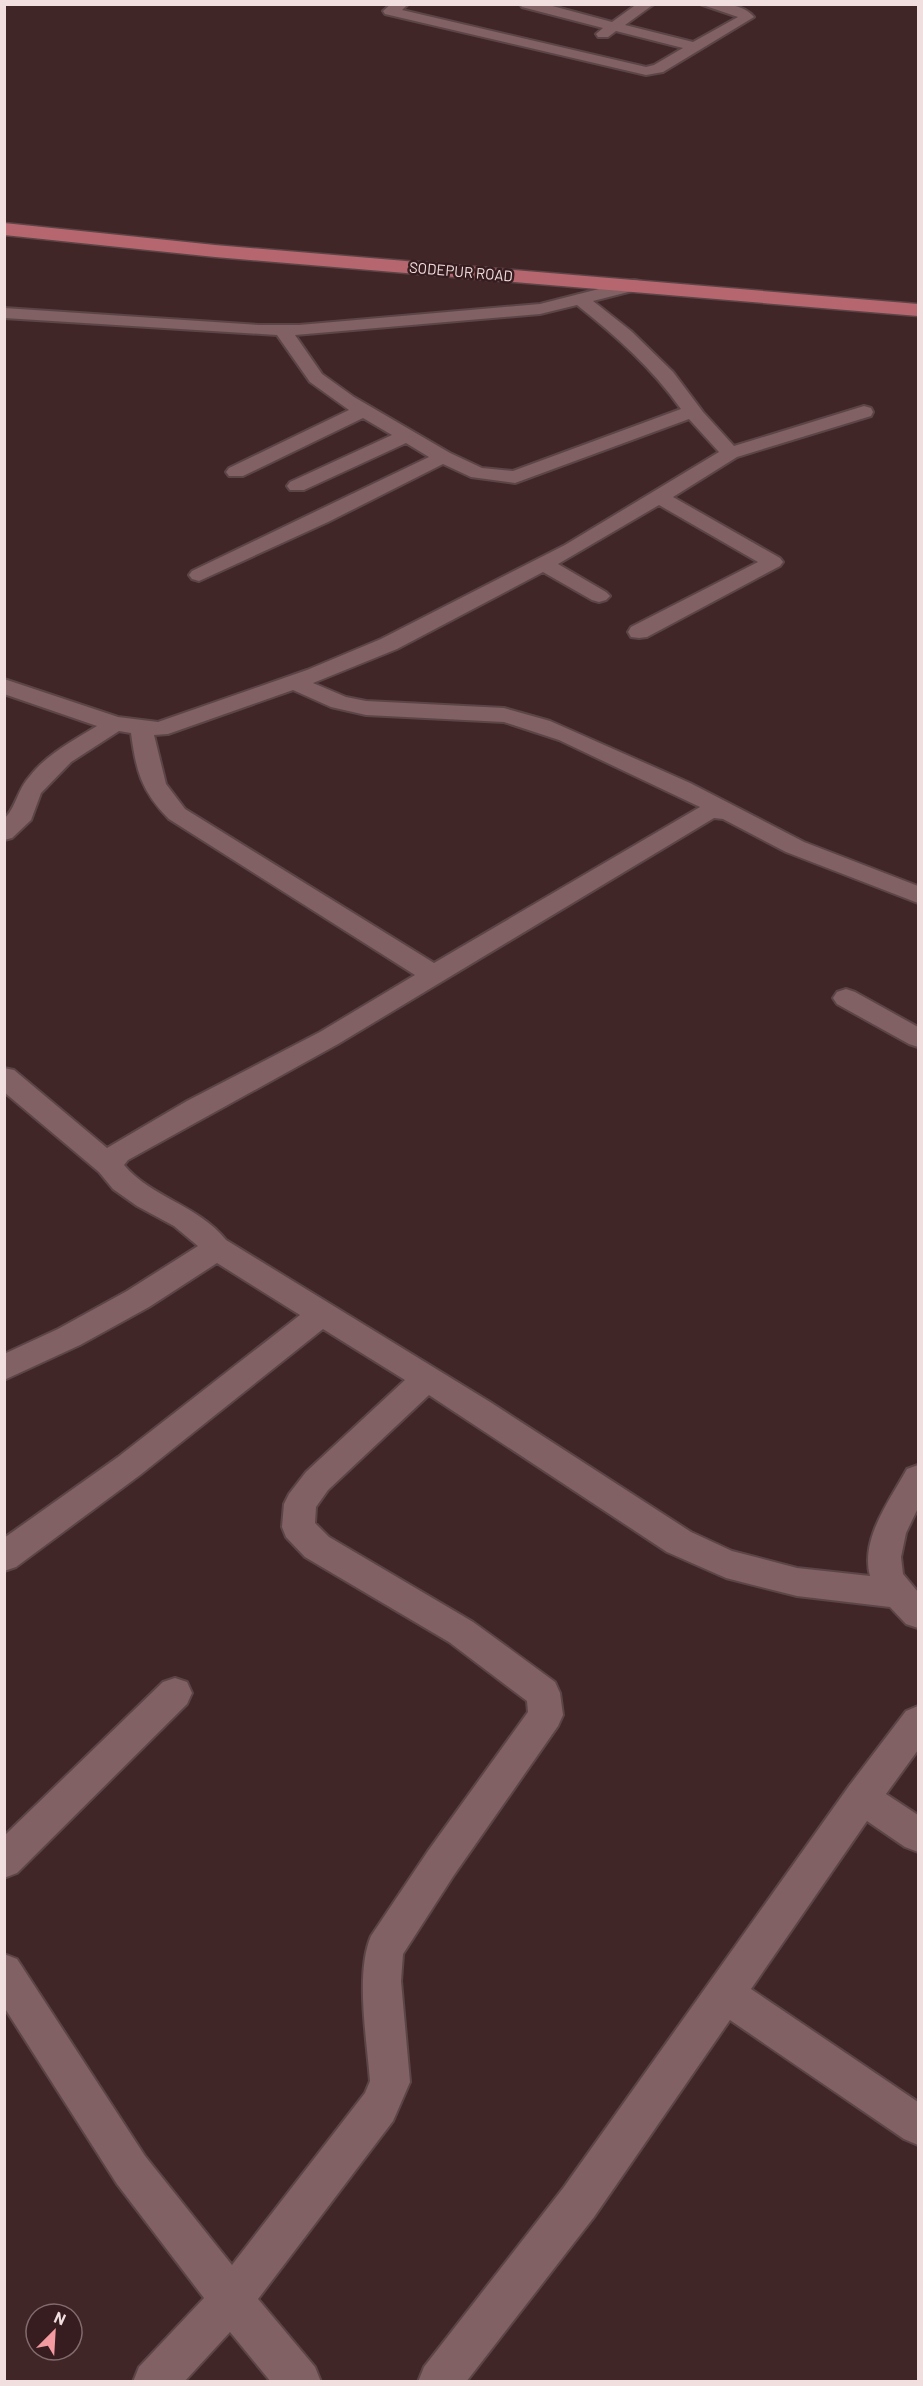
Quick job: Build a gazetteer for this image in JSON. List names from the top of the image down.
{
  "streets": {
    "main road": ["SODEPUR ROAD"]
  },
  "north": "top right"
}
